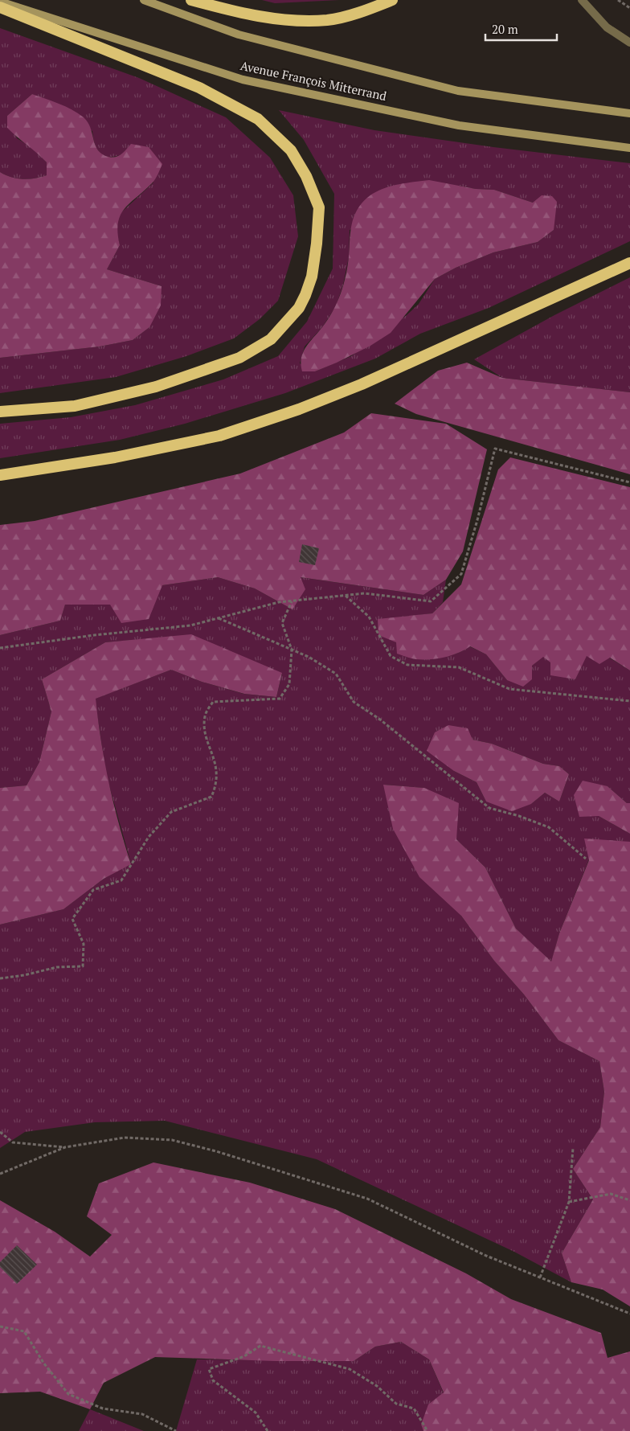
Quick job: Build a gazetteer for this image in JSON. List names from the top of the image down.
{
  "streets": {
    "main road": ["Avenue François Mitterrand"]
  },
  "scale_bar": "20 m"
}
